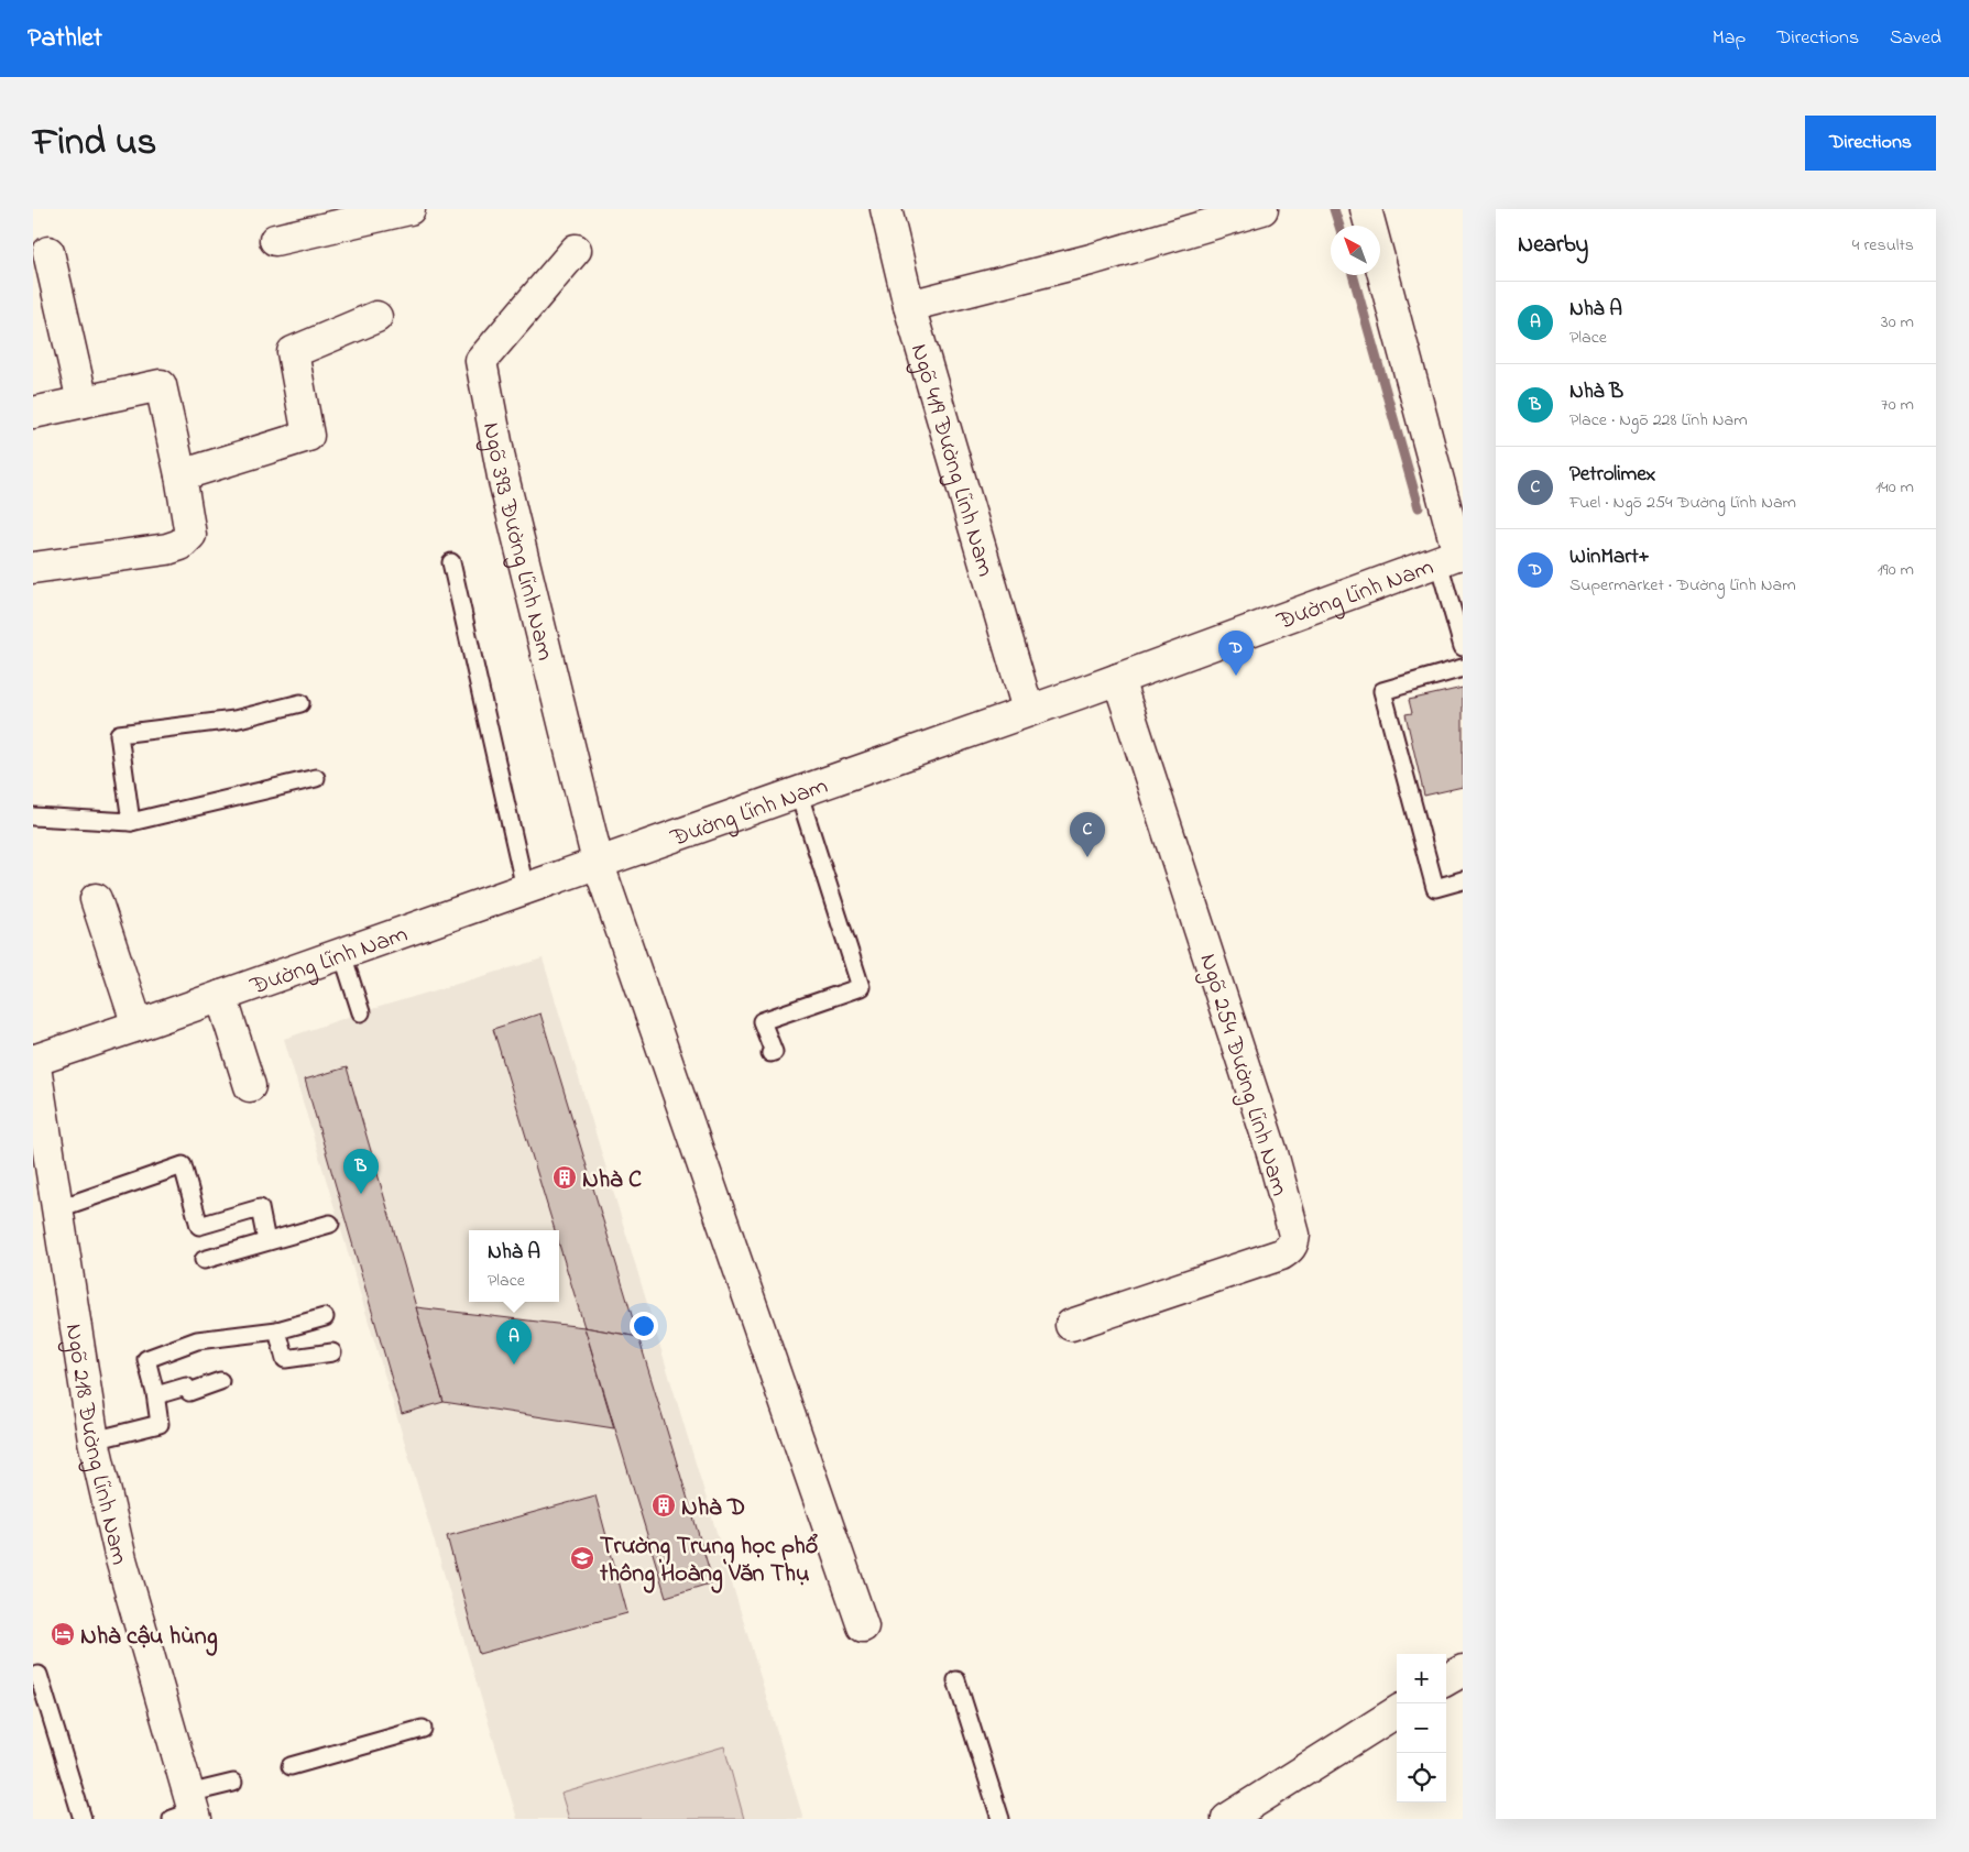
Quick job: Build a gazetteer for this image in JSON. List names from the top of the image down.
{
  "streets": {
    "street": [
      "Ngõ 419 Đường Lĩnh Nam",
      "Ngõ 393 Đường Lĩnh Nam",
      "Đường Lĩnh Nam",
      "Ngõ 254 Đường Lĩnh Nam",
      "Ngõ 218 Đường Lĩnh Nam"
    ]
  },
  "crossings": [
    ["Ngõ 419 Đường Lĩnh Nam", "Đường Lĩnh Nam"],
    ["Ngõ 393 Đường Lĩnh Nam", "Đường Lĩnh Nam"],
    ["Đường Lĩnh Nam", "Ngõ 254 Đường Lĩnh Nam"],
    ["Đường Lĩnh Nam", "Ngõ 218 Đường Lĩnh Nam"]
  ],
  "places": {
    "building": ["Nhà C", "Nhà D"],
    "school or university": ["Trường Trung học phổ thông Hoàng Văn Thụ"],
    "hotel": ["Nhà cậu hùng"]
  },
  "north": "top left",
  "page": {
    "header": "Pathlet",
    "nav": ["Map", "Directions", "Saved"],
    "title": "Find us",
    "buttons": "Directions",
    "heading": ["Nearby", "4 results"],
    "list": [
      {
        "mark": "A",
        "name": "Nhà A",
        "note": "Place",
        "value": "30 m"
      },
      {
        "mark": "B",
        "name": "Nhà B",
        "note": "Place · Ngõ 228 Lĩnh Nam",
        "value": "70 m"
      },
      {
        "mark": "C",
        "name": "Petrolimex",
        "note": "Fuel · Ngõ 254 Đường Lĩnh Nam",
        "value": "140 m"
      },
      {
        "mark": "D",
        "name": "WinMart+",
        "note": "Supermarket · Đường Lĩnh Nam",
        "value": "190 m"
      }
    ],
    "pins": [
      "D",
      "C",
      "B",
      "A"
    ],
    "popup": ["Nhà A", "Place"],
    "map_buttons": ["+", "−"]
  }
}
